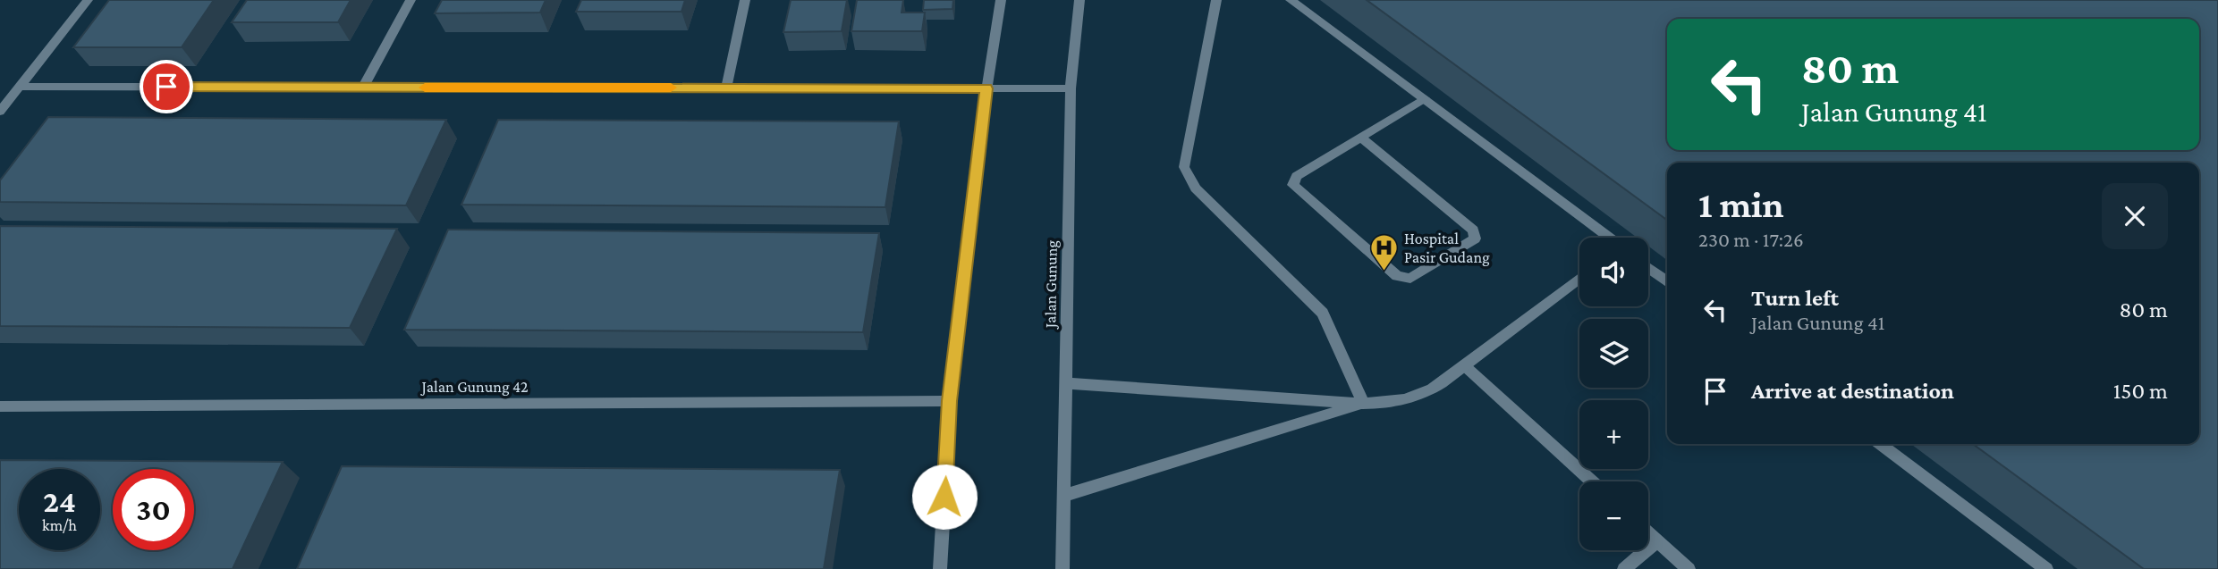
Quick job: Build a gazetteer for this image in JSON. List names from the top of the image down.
{
  "streets": {
    "street": ["Jalan Gunung", "Jalan Gunung 42"]
  },
  "places": {
    "hospital": ["Hospital Pasir Gudang"]
  },
  "page": {
    "turn": ["80 m", "Jalan Gunung 41"],
    "heading": ["1 min", "230 m · 17:26"],
    "map_buttons": ["+", "−"],
    "list": [
      {
        "name": "Turn left",
        "note": "Jalan Gunung 41",
        "value": "80 m"
      },
      {
        "name": "Arrive at destination",
        "value": "150 m"
      }
    ],
    "speed": "24 km/h",
    "limit": "30"
  }
}
